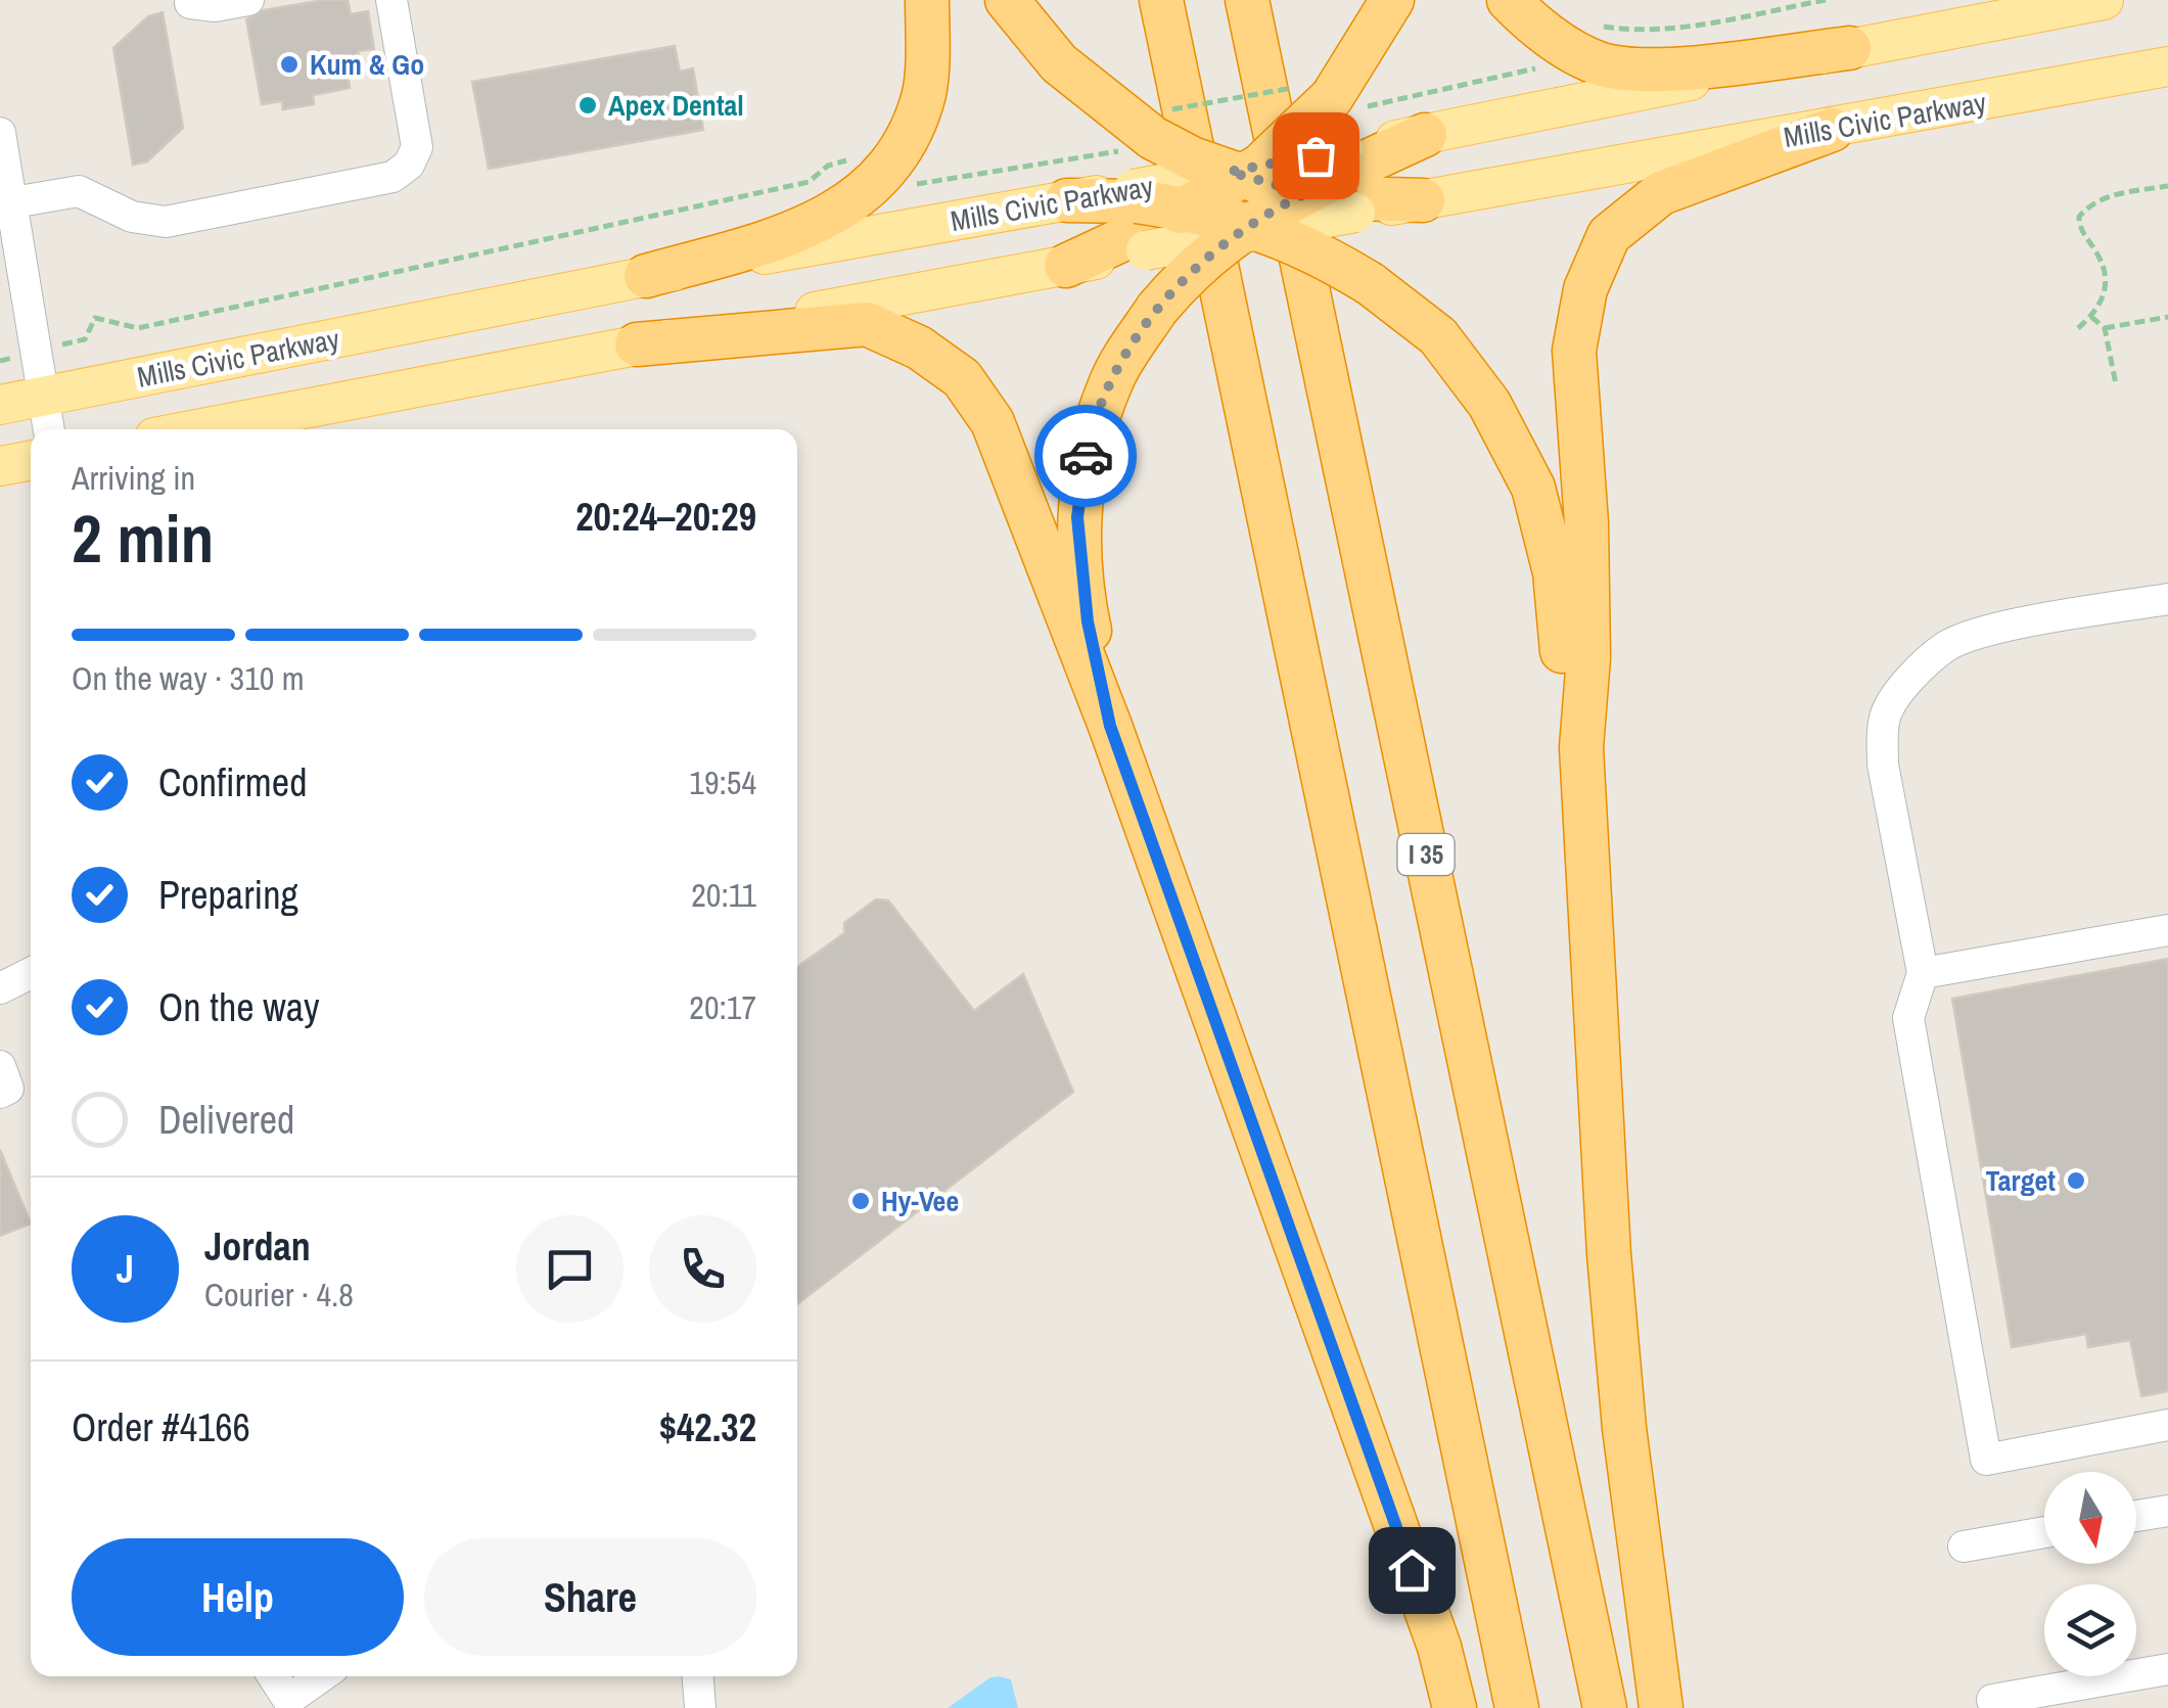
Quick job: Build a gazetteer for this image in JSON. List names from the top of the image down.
{
  "streets": {
    "highway": ["I 35"],
    "main road": ["Mills Civic Parkway"]
  },
  "places": [
    "Kum & Go",
    "Apex Dental",
    "Target",
    "Hy-Vee"
  ],
  "north": "bottom",
  "page": {
    "heading": ["2 min", "Arriving in", "20:24–20:29"],
    "panel": [
      "Jordan",
      "Courier · 4.8",
      "Order #4166",
      "$42.32"
    ],
    "bar": "On the way · 310 m",
    "list": [
      ["Confirmed", "19:54"],
      ["Preparing", "20:11"],
      ["On the way", "20:17"],
      "Delivered"
    ],
    "round": "J",
    "buttons": ["Help", "Share"]
  }
}
